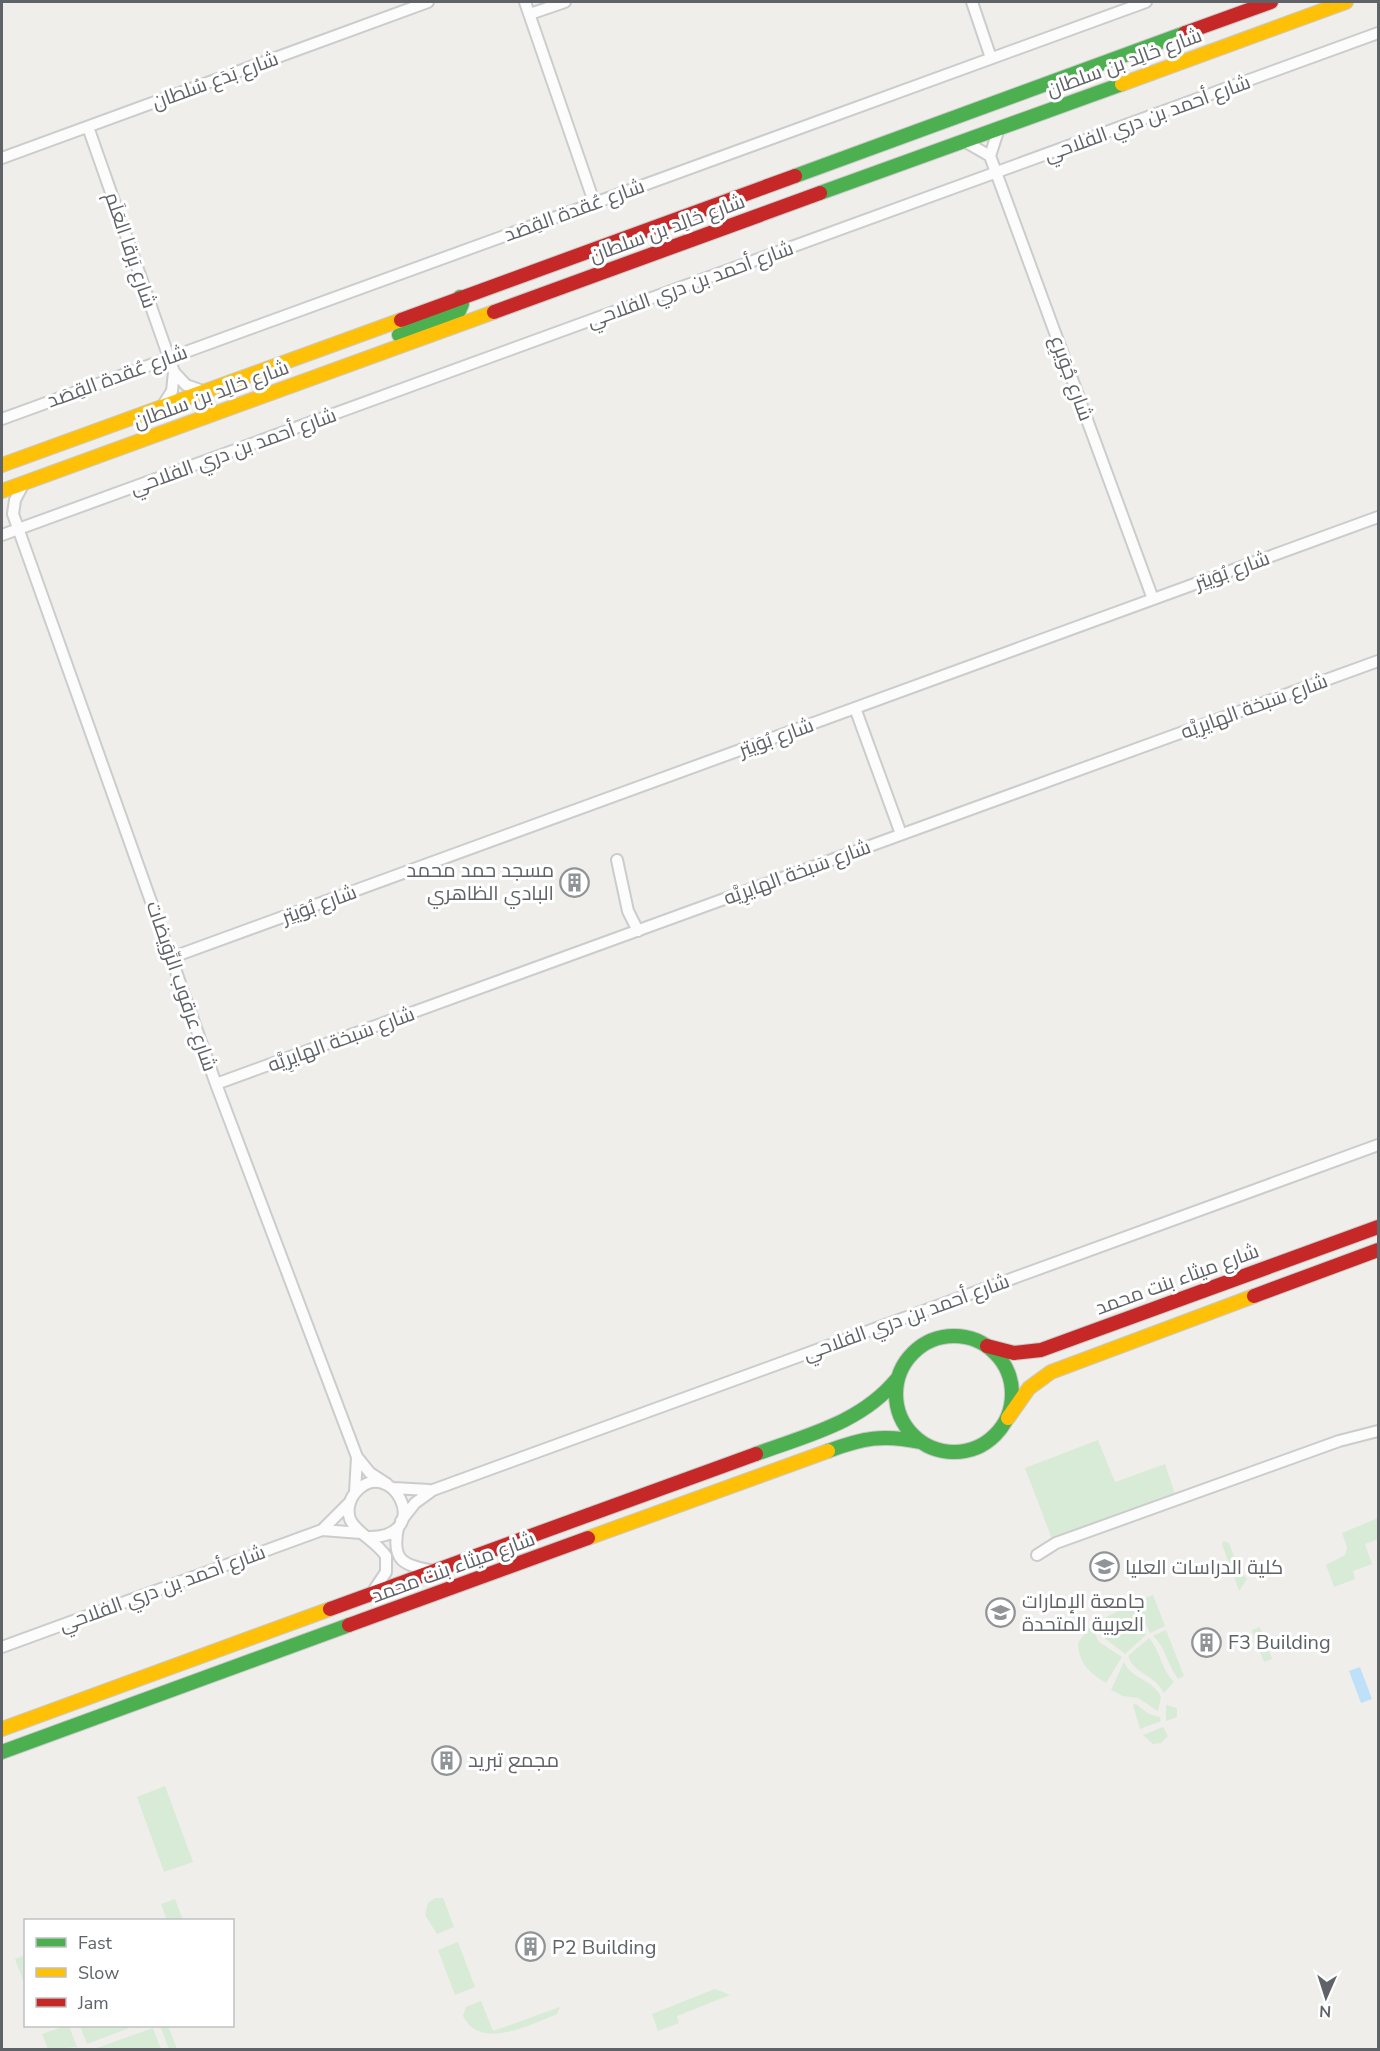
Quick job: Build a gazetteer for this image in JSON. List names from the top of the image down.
{
  "streets": {
    "main road": ["شارع خالِد بن سلطان", "شارع ميثاء بنت محمد"],
    "street": [
      "شارع بَدَع سُلطان",
      "شارع أحمد بن دري الفلاحي",
      "شارع عُقدة القِصَد",
      "شارع بَرقا العَلَم",
      "شارع جُوَيرِع",
      "شارع بُوَيتِر",
      "شارع سَبخة الهايرِيَّه",
      "شارع عرقوب الرِّوَيضات"
    ]
  },
  "crossings": [
    ["شارع خالِد بن سلطان", "شارع عرقوب الرِّوَيضات"],
    ["شارع بَدَع سُلطان", "شارع بَرقا العَلَم"],
    ["شارع أحمد بن دري الفلاحي", "شارع جُوَيرِع"],
    ["شارع أحمد بن دري الفلاحي", "شارع عرقوب الرِّوَيضات"],
    ["شارع عُقدة القِصَد", "شارع بَرقا العَلَم"],
    ["شارع جُوَيرِع", "شارع بُوَيتِر"],
    ["شارع بُوَيتِر", "شارع عرقوب الرِّوَيضات"],
    ["شارع سَبخة الهايرِيَّه", "شارع عرقوب الرِّوَيضات"]
  ],
  "places": {
    "building": [
      "مسجد حمد محمد البادي الظاهري",
      "F3 Building",
      "مجمع تبريد",
      "P2 Building"
    ],
    "school or university": ["كلية الدراسات العليا", "جامعة الإمارات العربية المتحدة"]
  },
  "legend": ["Fast", "Slow", "Jam"],
  "north": "bottom"
}
